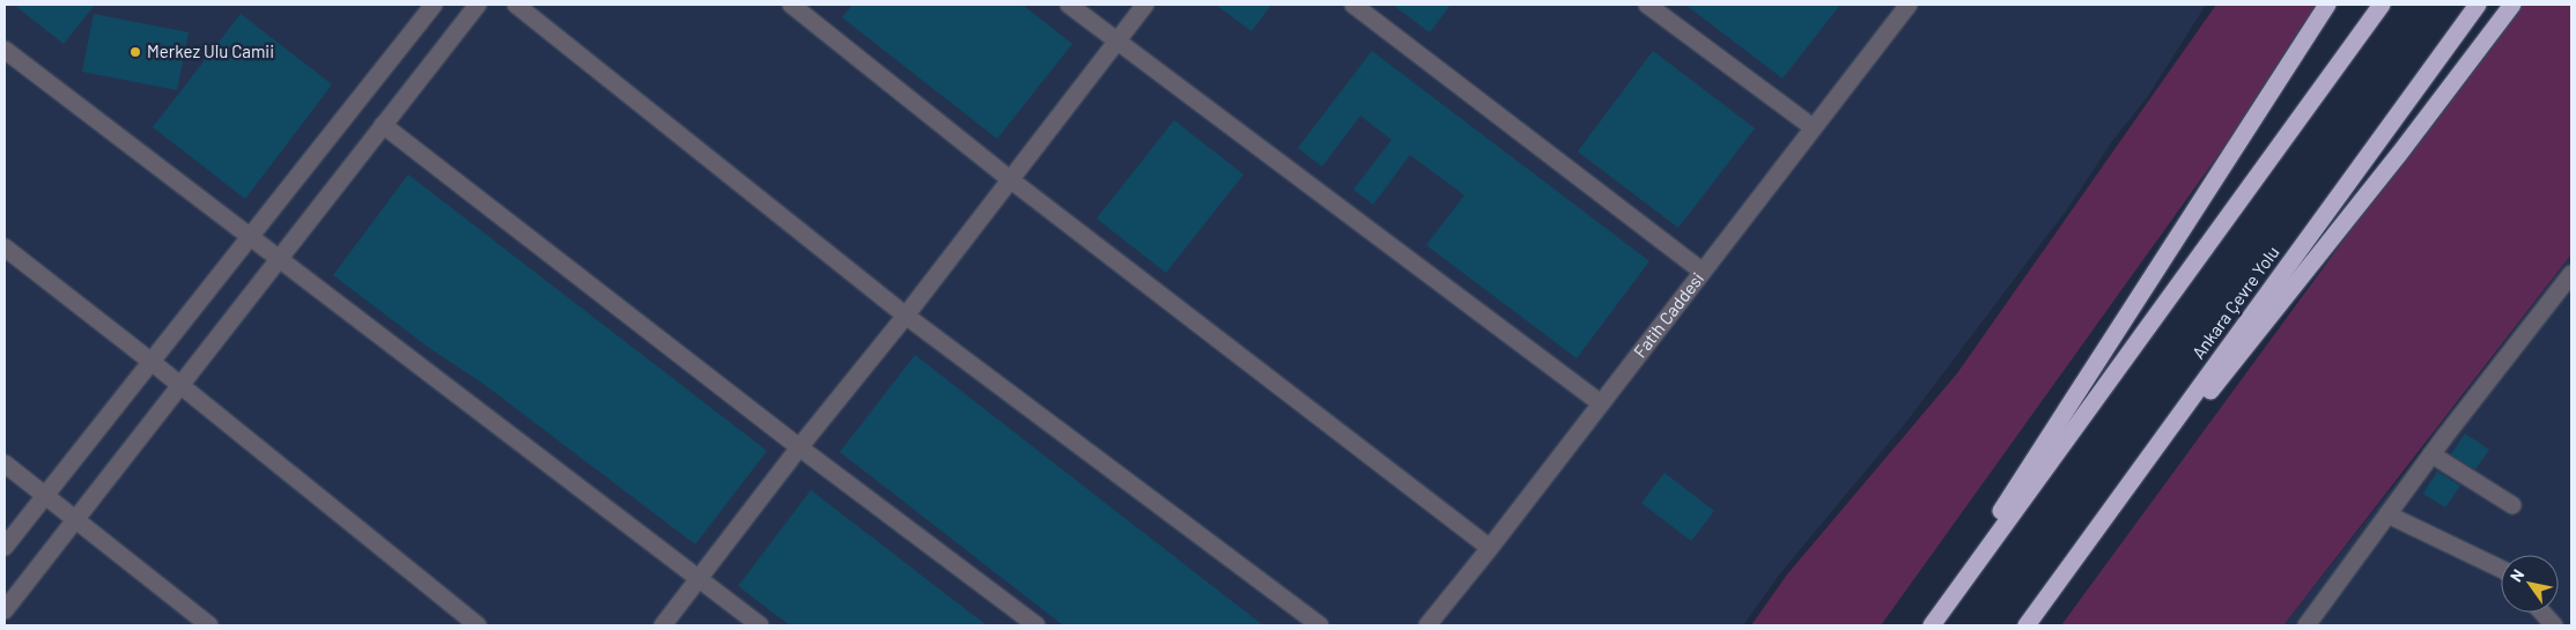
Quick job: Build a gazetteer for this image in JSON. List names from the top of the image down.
{
  "streets": {
    "highway": ["Ankara Çevre Yolu"],
    "street": ["Fatih Caddesi"]
  },
  "places": ["Merkez Ulu Camii"],
  "north": "top left"
}
